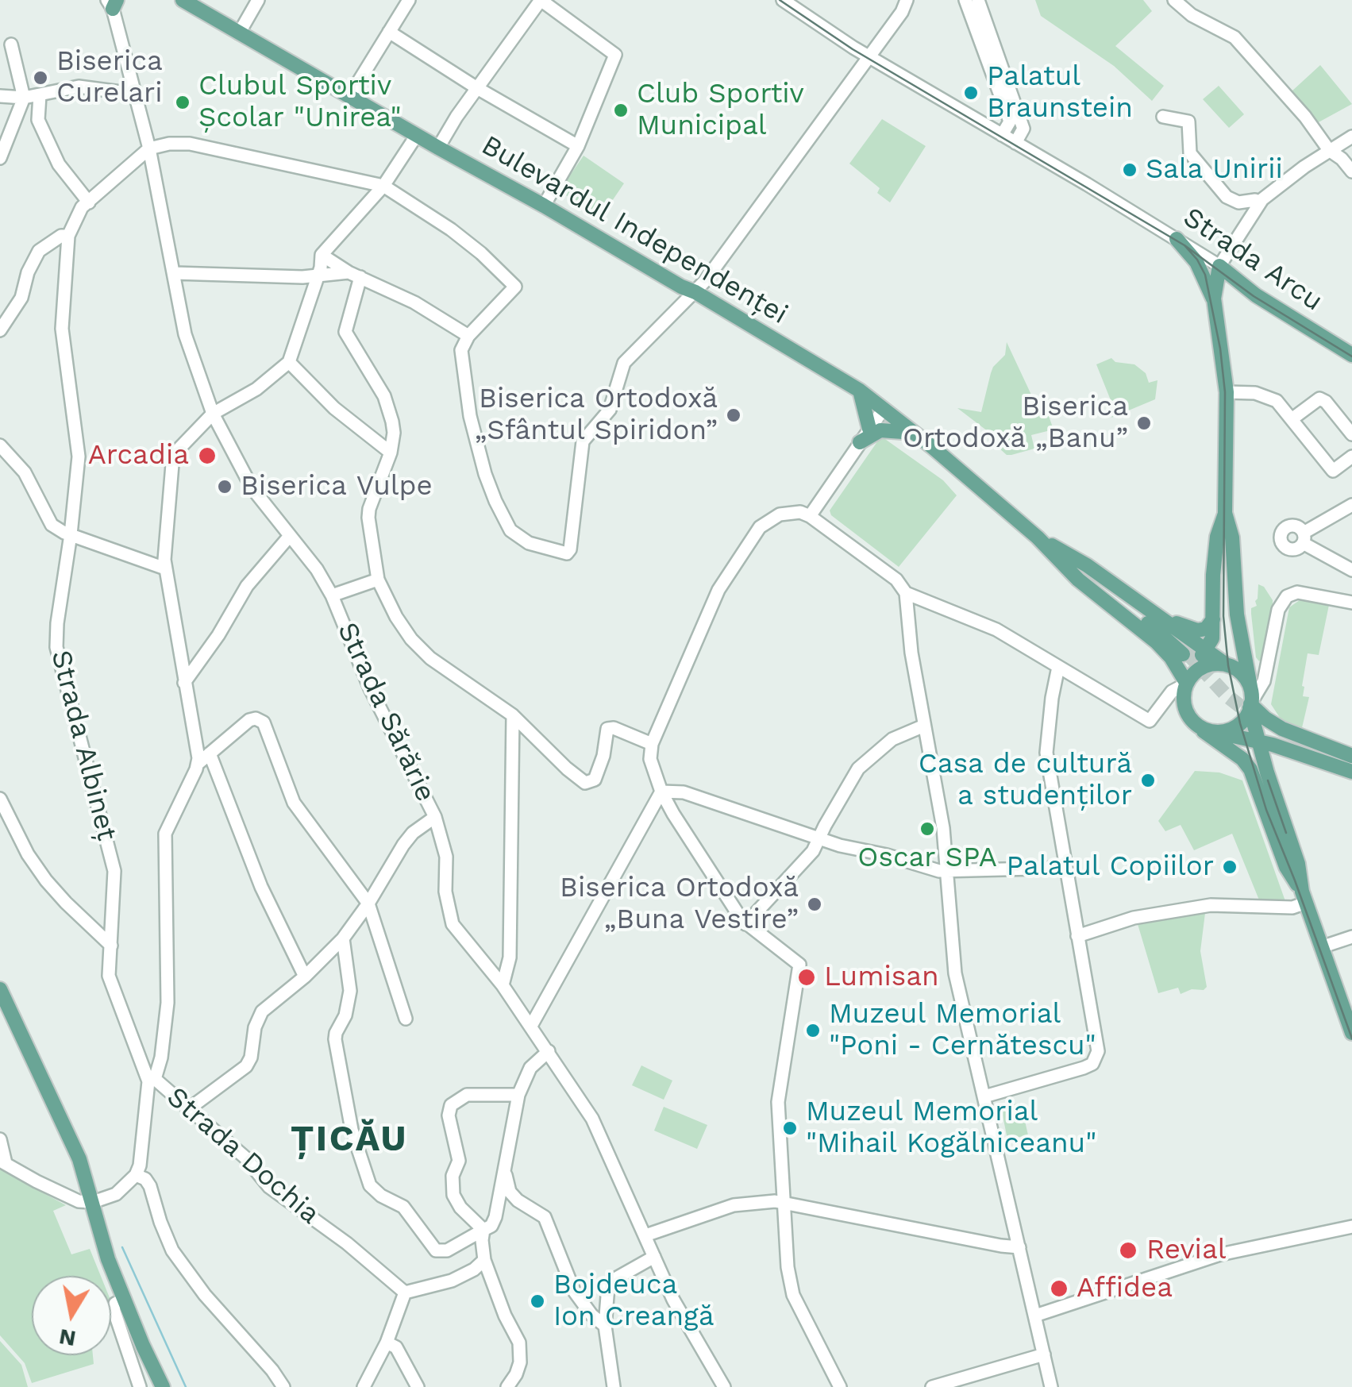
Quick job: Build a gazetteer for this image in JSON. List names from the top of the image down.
{
  "streets": {
    "main road": ["Bulevardul Independenței", "Strada Arcu"],
    "street": ["Strada Sărărie", "Strada Albineț", "Strada Dochia"]
  },
  "crossings": [
    ["Strada Sărărie", "Strada Albineț"],
    ["Strada Albineț", "Strada Dochia"]
  ],
  "districts": ["ȚICĂU"],
  "places": [
    "Biserica Curelari",
    "Palatul Braunstein",
    "Clubul Sportiv Școlar \"Unirea\"",
    "Club Sportiv Municipal",
    "Sala Unirii",
    "Biserica Ortodoxă „Sfântul Spiridon”",
    "Biserica Ortodoxă „Banu”",
    "Arcadia",
    "Biserica Vulpe",
    "Casa de cultură a studenților",
    "Oscar SPA",
    "Palatul Copiilor",
    "Biserica Ortodoxă „Buna Vestire”",
    "Lumisan",
    "Muzeul Memorial \"Poni - Cernătescu\"",
    "Muzeul Memorial \"Mihail Kogălniceanu\"",
    "Revial",
    "Affidea",
    "Bojdeuca Ion Creangă"
  ],
  "north": "bottom"
}
